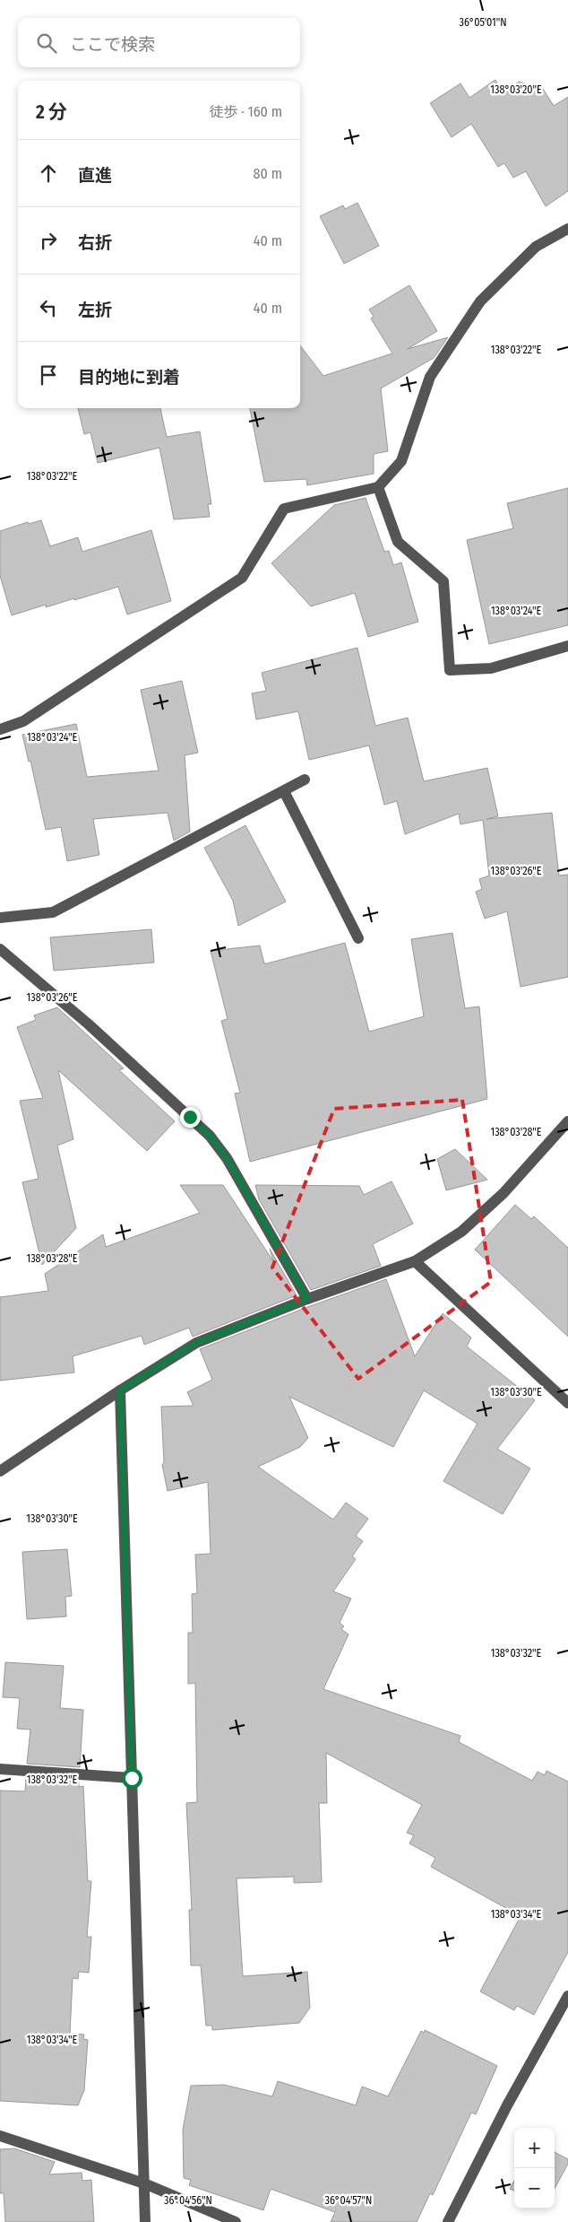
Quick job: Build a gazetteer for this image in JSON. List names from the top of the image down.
{
  "page": {
    "search": "ここで検索",
    "heading": ["2 分", "徒歩 · 160 m"],
    "list": [
      ["直進", "80 m"],
      ["右折", "40 m"],
      ["左折", "40 m"],
      "目的地に到着"
    ],
    "map_buttons": ["+", "−"]
  },
  "coordinates": [
    "36°05'01\"N",
    "138°03'20\"E",
    "138°03'22\"E",
    "138°03'24\"E",
    "138°03'26\"E",
    "138°03'28\"E",
    "138°03'30\"E",
    "138°03'32\"E",
    "138°03'34\"E",
    "36°04'56\"N",
    "36°04'57\"N"
  ]
}
